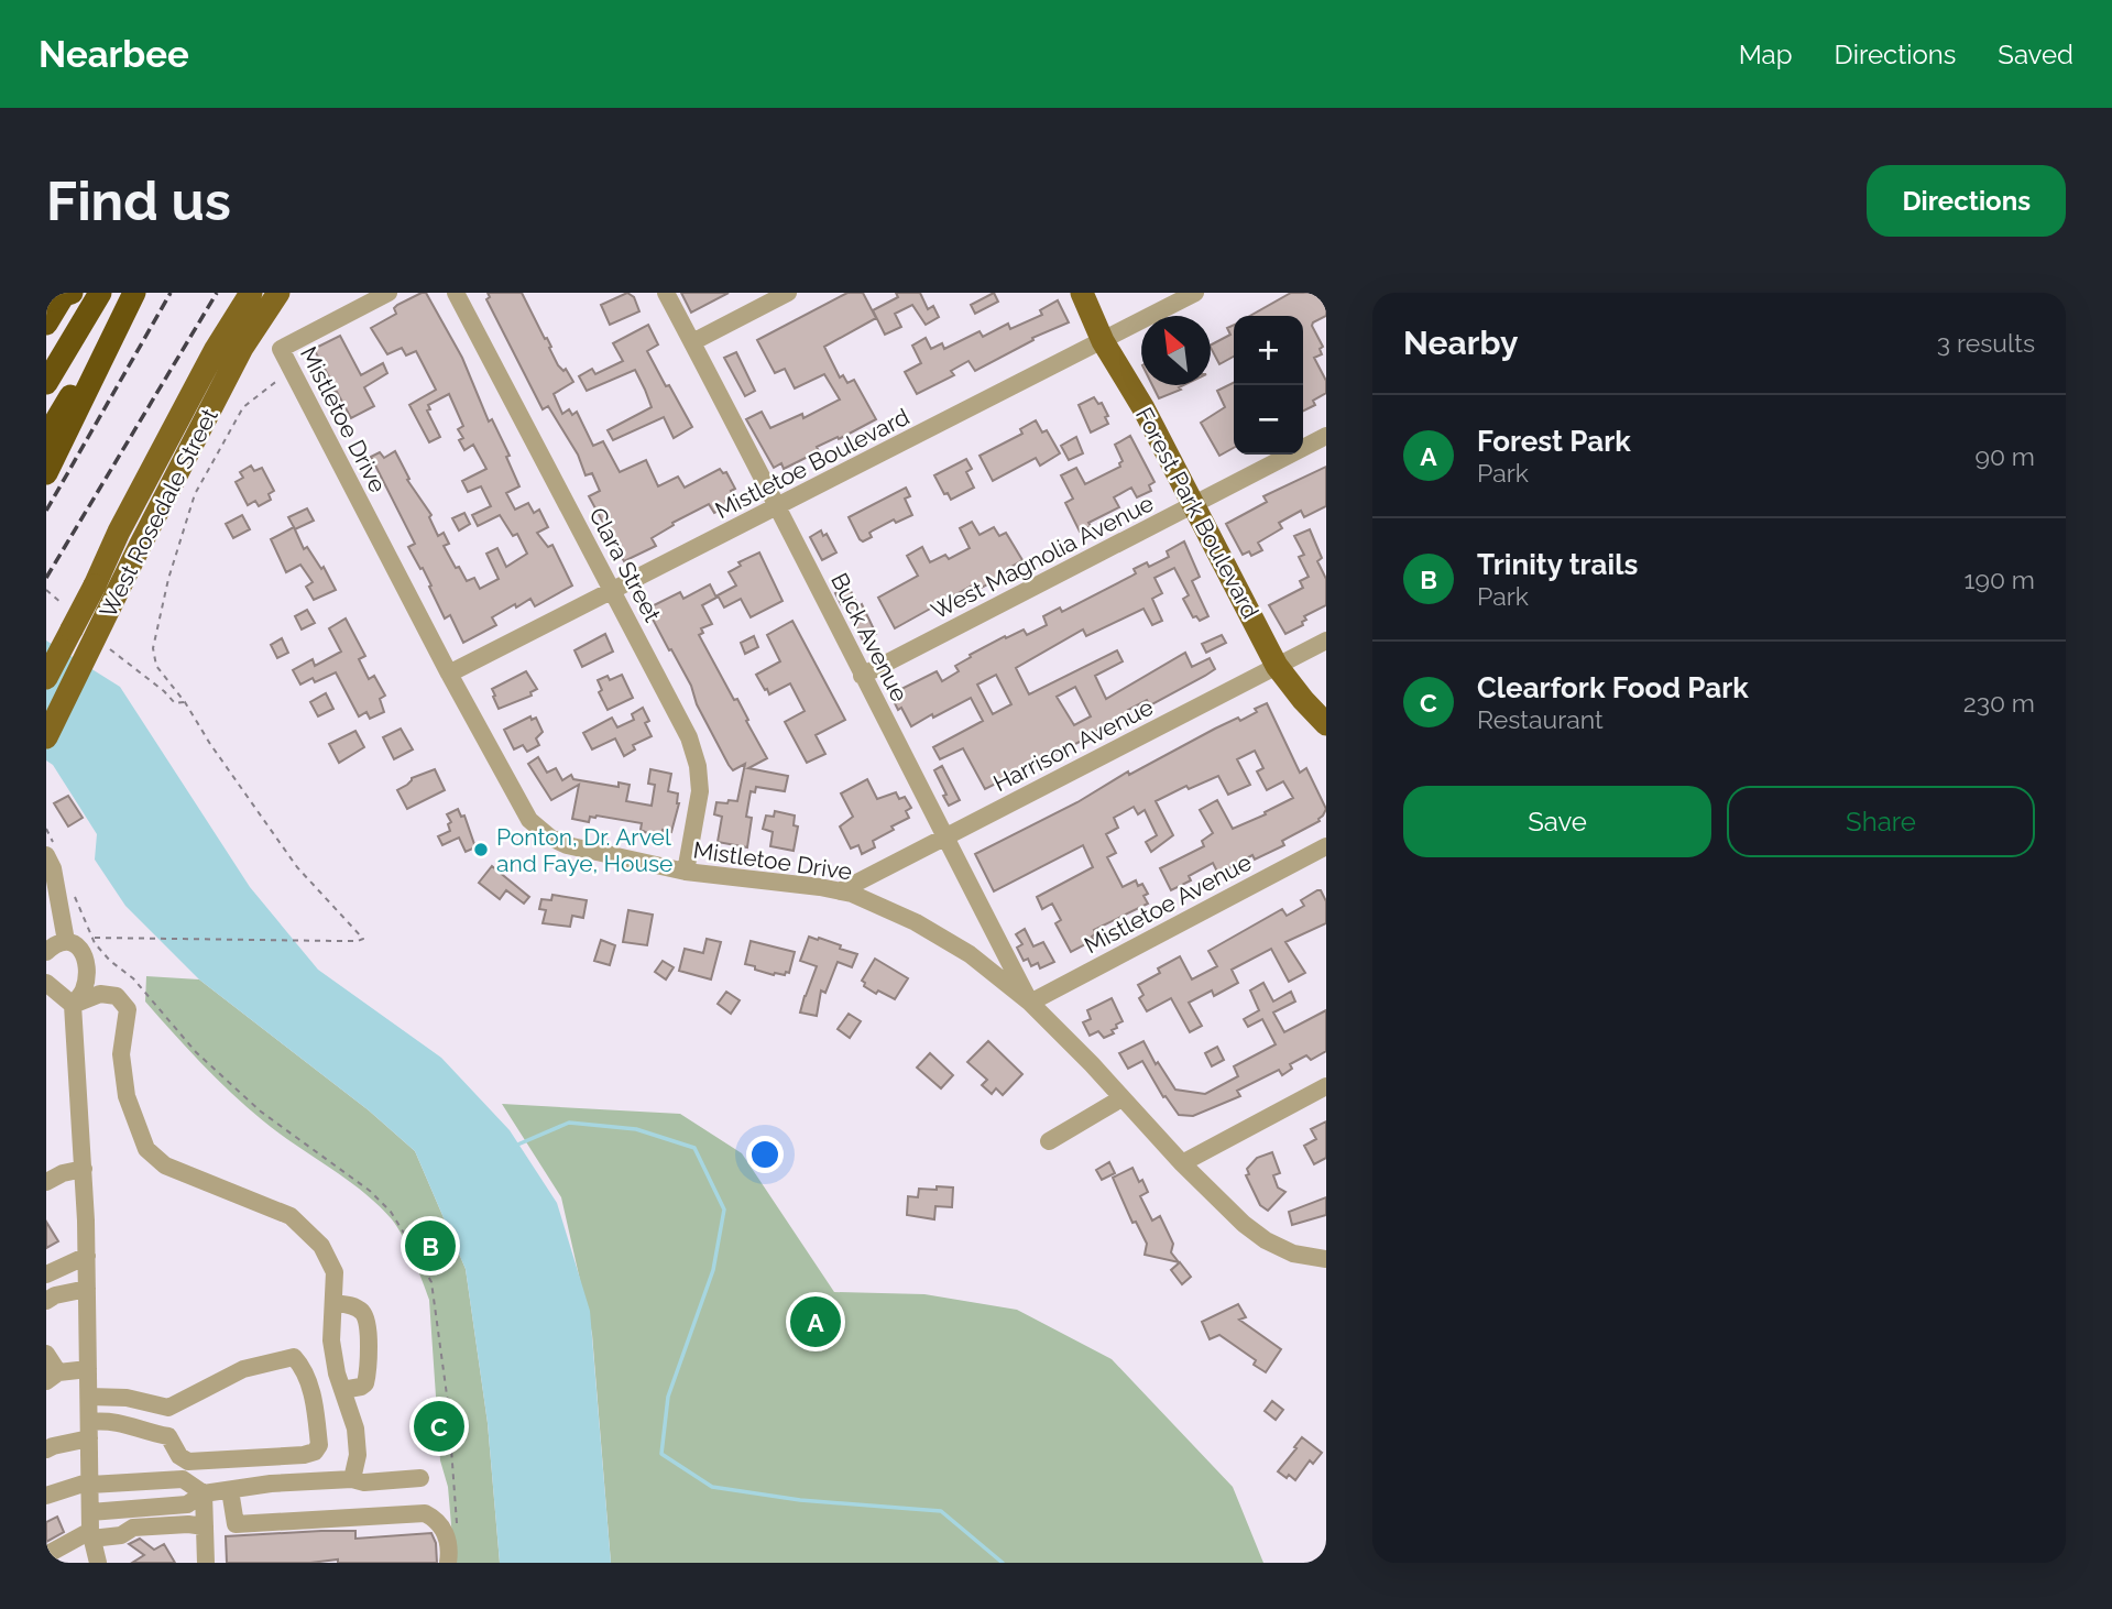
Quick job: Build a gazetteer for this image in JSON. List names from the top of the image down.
{
  "streets": {
    "main road": ["West Rosedale Street", "Forest Park Boulevard"],
    "street": [
      "Mistletoe Drive",
      "Mistletoe Boulevard",
      "West Magnolia Avenue",
      "Clara Street",
      "Buck Avenue",
      "Harrison Avenue",
      "Mistletoe Avenue"
    ]
  },
  "crossings": [
    ["Mistletoe Drive", "Mistletoe Boulevard"],
    ["Mistletoe Drive", "Clara Street"],
    ["Mistletoe Drive", "Buck Avenue"],
    ["Mistletoe Drive", "Harrison Avenue"],
    ["Mistletoe Drive", "Mistletoe Avenue"],
    ["Mistletoe Boulevard", "Forest Park Boulevard"],
    ["Mistletoe Boulevard", "Clara Street"],
    ["Mistletoe Boulevard", "Buck Avenue"],
    ["Forest Park Boulevard", "West Magnolia Avenue"],
    ["Forest Park Boulevard", "Harrison Avenue"],
    ["West Magnolia Avenue", "Buck Avenue"],
    ["Buck Avenue", "Harrison Avenue"],
    ["Buck Avenue", "Mistletoe Avenue"]
  ],
  "places": ["Ponton, Dr. Arvel and Faye, House"],
  "north": "top left",
  "page": {
    "header": "Nearbee",
    "nav": ["Map", "Directions", "Saved"],
    "buttons": [
      "Directions",
      ["Save", "Share"]
    ],
    "title": "Find us",
    "heading": ["Nearby", "3 results"],
    "map_buttons": ["+", "−"],
    "list": [
      {
        "mark": "A",
        "name": "Forest Park",
        "note": "Park",
        "value": "90 m"
      },
      {
        "mark": "B",
        "name": "Trinity trails",
        "note": "Park",
        "value": "190 m"
      },
      {
        "mark": "C",
        "name": "Clearfork Food Park",
        "note": "Restaurant",
        "value": "230 m"
      }
    ],
    "pins": ["B", "A", "C"]
  }
}
